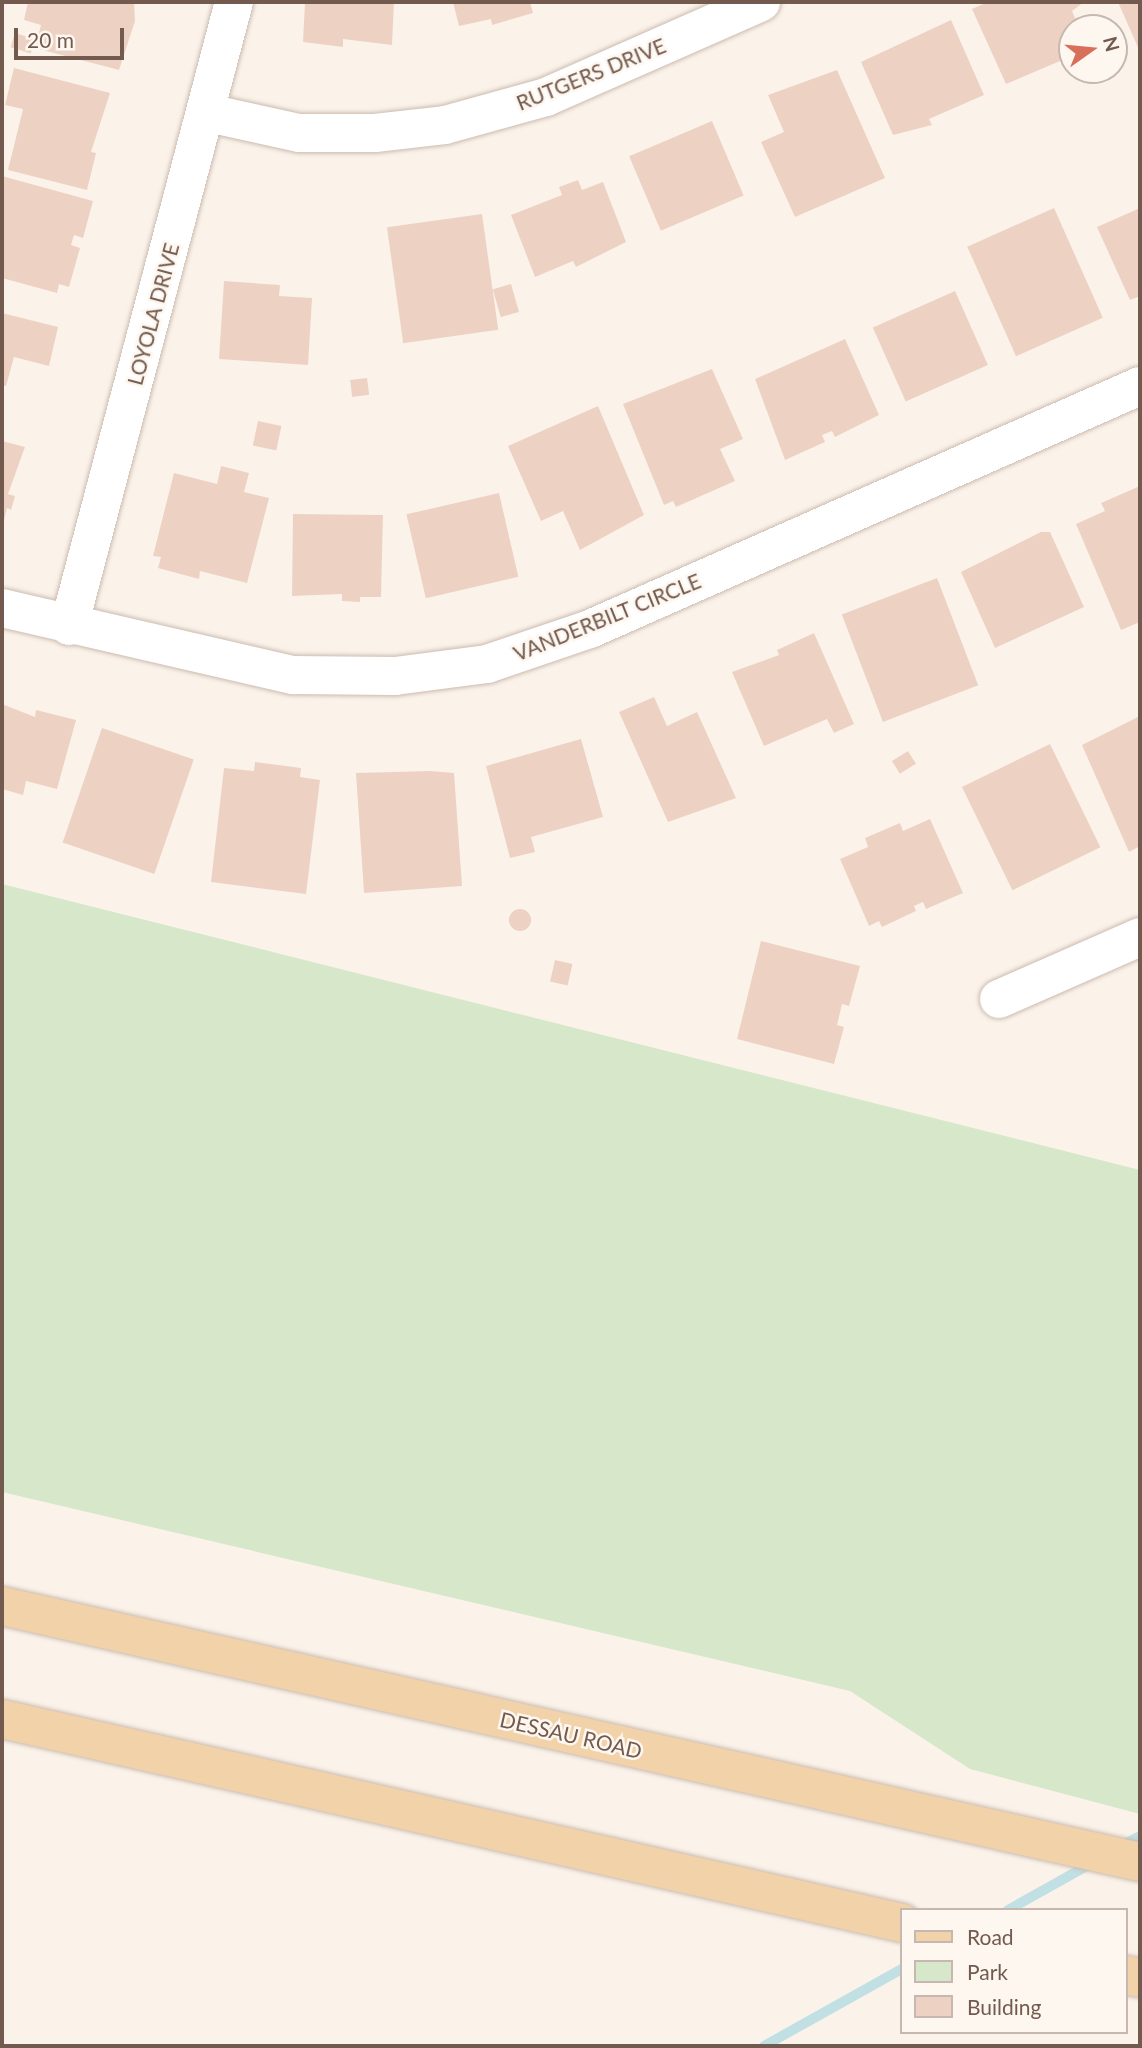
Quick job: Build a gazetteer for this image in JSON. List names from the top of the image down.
{
  "streets": {
    "main road": ["DESSAU ROAD"],
    "street": ["RUTGERS DRIVE", "LOYOLA DRIVE", "VANDERBILT CIRCLE"]
  },
  "crossings": [
    ["RUTGERS DRIVE", "LOYOLA DRIVE"],
    ["LOYOLA DRIVE", "VANDERBILT CIRCLE"]
  ],
  "legend": ["Road", "Park", "Building"],
  "scale_bar": "20 m",
  "north": "right"
}
